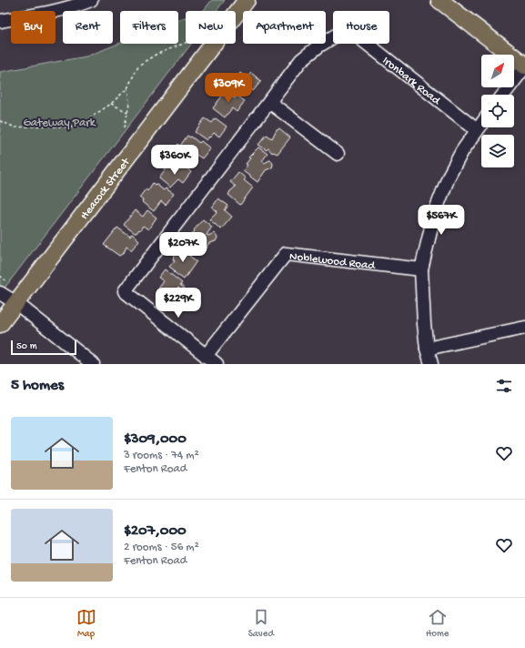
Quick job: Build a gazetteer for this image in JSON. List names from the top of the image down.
{
  "streets": {
    "main road": ["Heacock Street"],
    "street": ["Ironbark Road", "Noblewood Road"]
  },
  "parks": ["Gateway Park"],
  "scale_bar": "50 m",
  "north": "top right",
  "page": {
    "chip": [
      "Buy",
      "Rent",
      "Filters",
      "New",
      "Apartment",
      "House"
    ],
    "price": [
      "$309K",
      "$360K",
      "$567K",
      "$207K",
      "$229K"
    ],
    "scale": "50 m",
    "heading": "5 homes",
    "list": [
      {
        "name": "$309,000",
        "note": "3 rooms · 74 m² · Fenton Road"
      },
      {
        "name": "$207,000",
        "note": "2 rooms · 56 m² · Fenton Road"
      }
    ],
    "tabs": ["Map", "Saved", "Home"]
  }
}
